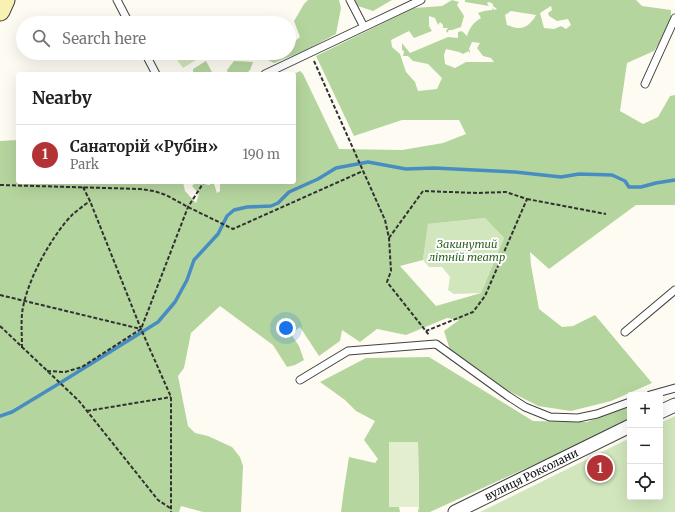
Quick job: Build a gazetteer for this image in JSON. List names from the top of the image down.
{
  "streets": {
    "street": ["вулиця Роксолани"]
  },
  "parks": ["Закинутий літній театр"],
  "page": {
    "search": "Search here",
    "heading": "Nearby",
    "list": [
      {
        "mark": "1",
        "name": "Санаторій «Рубін»",
        "note": "Park",
        "value": "190 m"
      }
    ],
    "map_buttons": ["+", "−"],
    "pins": "1"
  }
}
